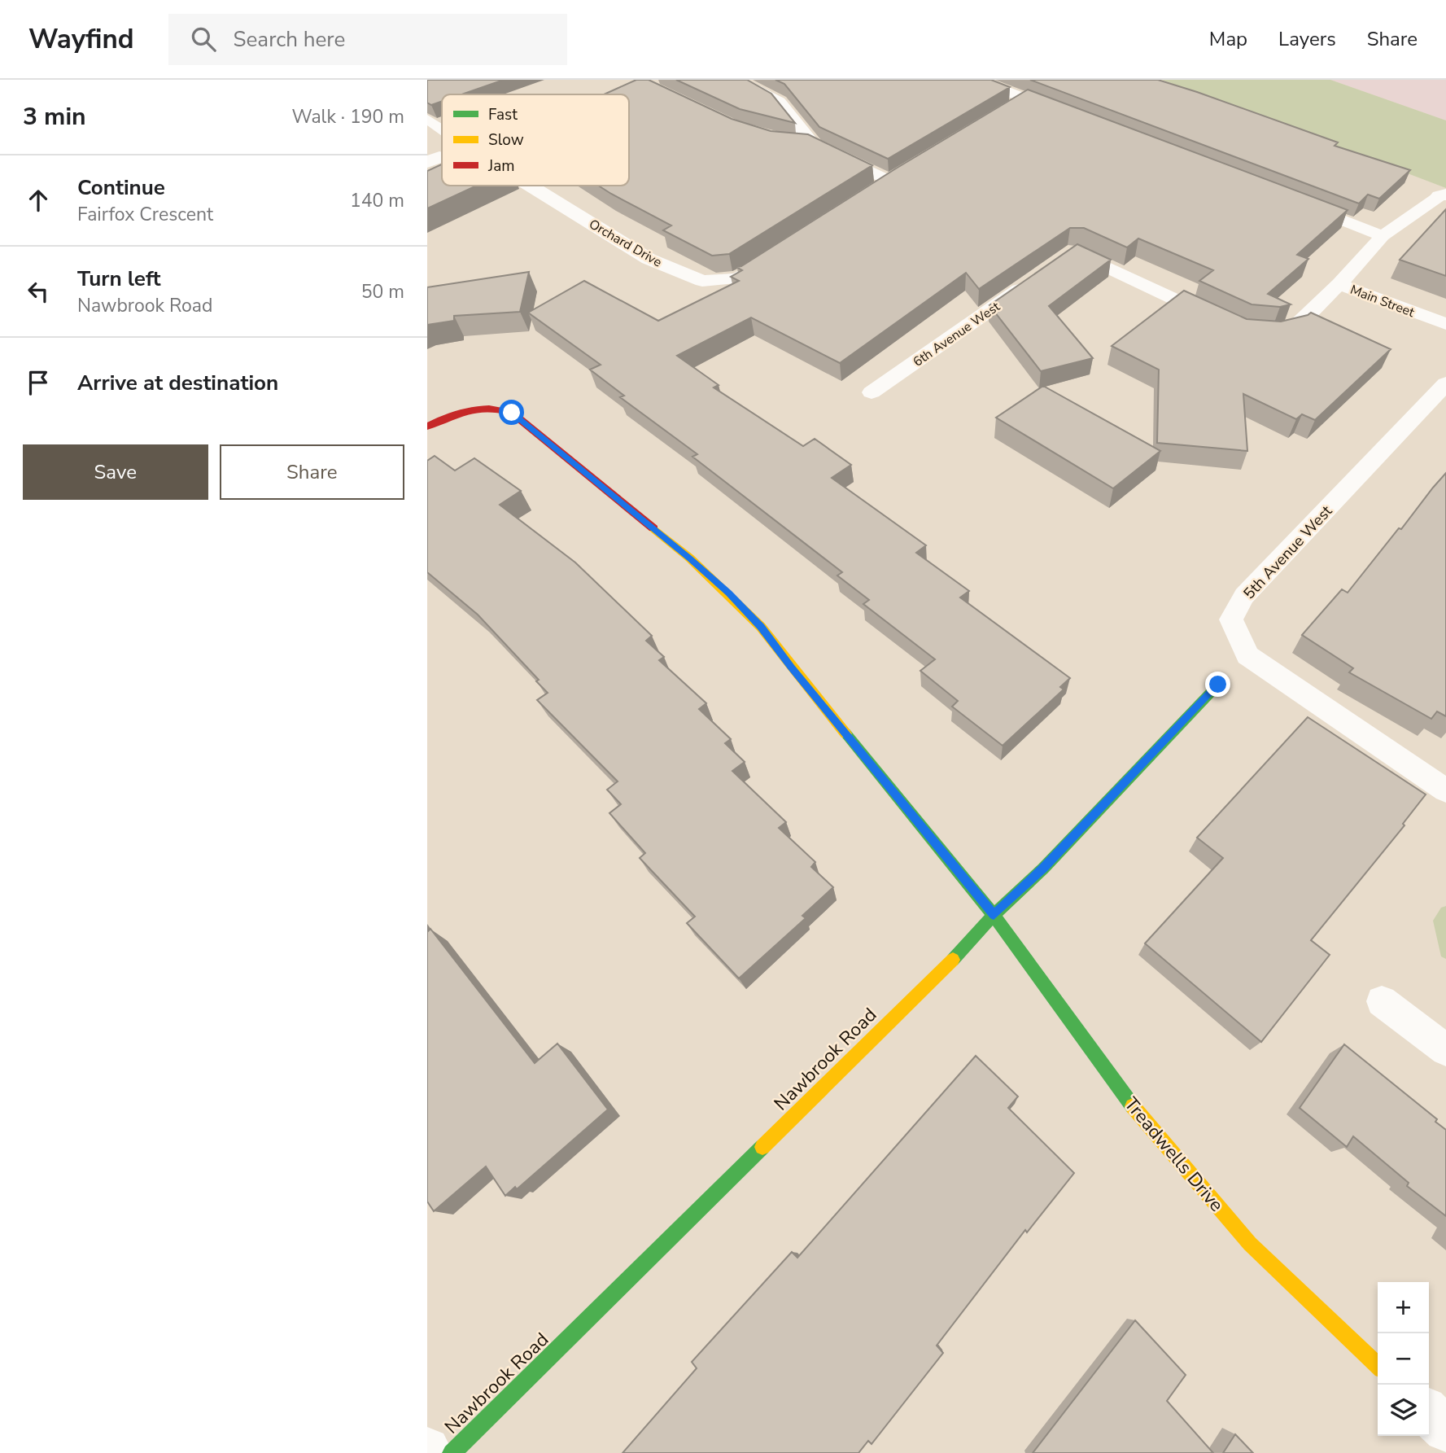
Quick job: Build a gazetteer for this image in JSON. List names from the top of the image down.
{
  "streets": {
    "street": ["Nawbrook Road", "Treadwells Drive"],
    "lane": [
      "Orchard Drive",
      "Main Street",
      "6th Avenue West",
      "5th Avenue West"
    ]
  },
  "crossings": [
    ["Nawbrook Road", "Treadwells Drive"]
  ],
  "legend": ["Fast", "Slow", "Jam"],
  "page": {
    "header": "Wayfind",
    "search": "Search here",
    "nav": ["Map", "Layers", "Share"],
    "heading": ["3 min", "Walk · 190 m"],
    "list": [
      ["Continue", "Fairfox Crescent", "140 m"],
      ["Turn left", "Nawbrook Road", "50 m"],
      "Arrive at destination"
    ],
    "buttons": ["Save", "Share"],
    "map_buttons": ["+", "−"]
  }
}
